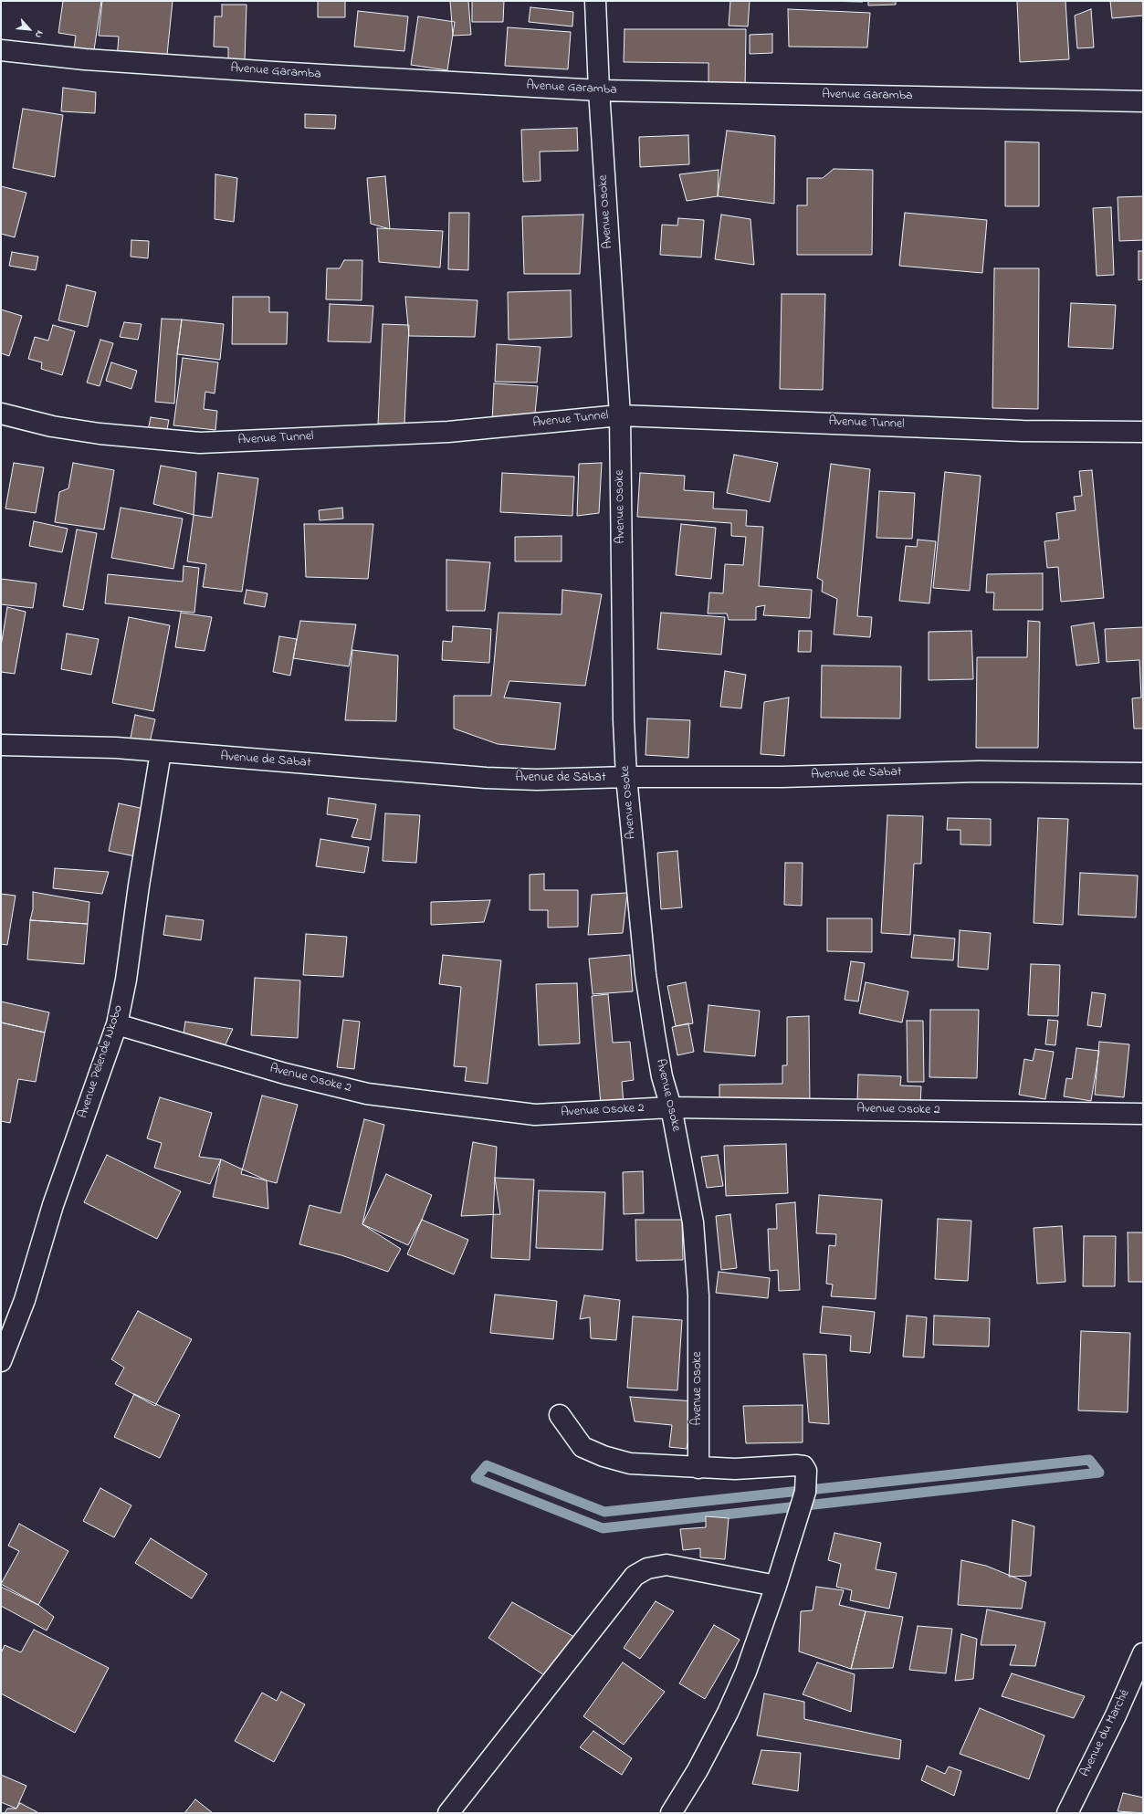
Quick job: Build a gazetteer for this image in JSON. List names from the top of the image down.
{
  "streets": {
    "street": [
      "Avenue Garamba",
      "Avenue Osoke",
      "Avenue Tunnel",
      "Avenue de Sabat",
      "Avenue Pelende Nkobo",
      "Avenue Osoke 2",
      "Avenue du Marché"
    ]
  },
  "crossings": [
    ["Avenue Garamba", "Avenue Osoke"],
    ["Avenue Osoke", "Avenue Tunnel"],
    ["Avenue Osoke", "Avenue de Sabat"],
    ["Avenue Osoke", "Avenue Osoke 2"],
    ["Avenue de Sabat", "Avenue Pelende Nkobo"],
    ["Avenue Pelende Nkobo", "Avenue Osoke 2"]
  ],
  "north": "bottom right"
}
